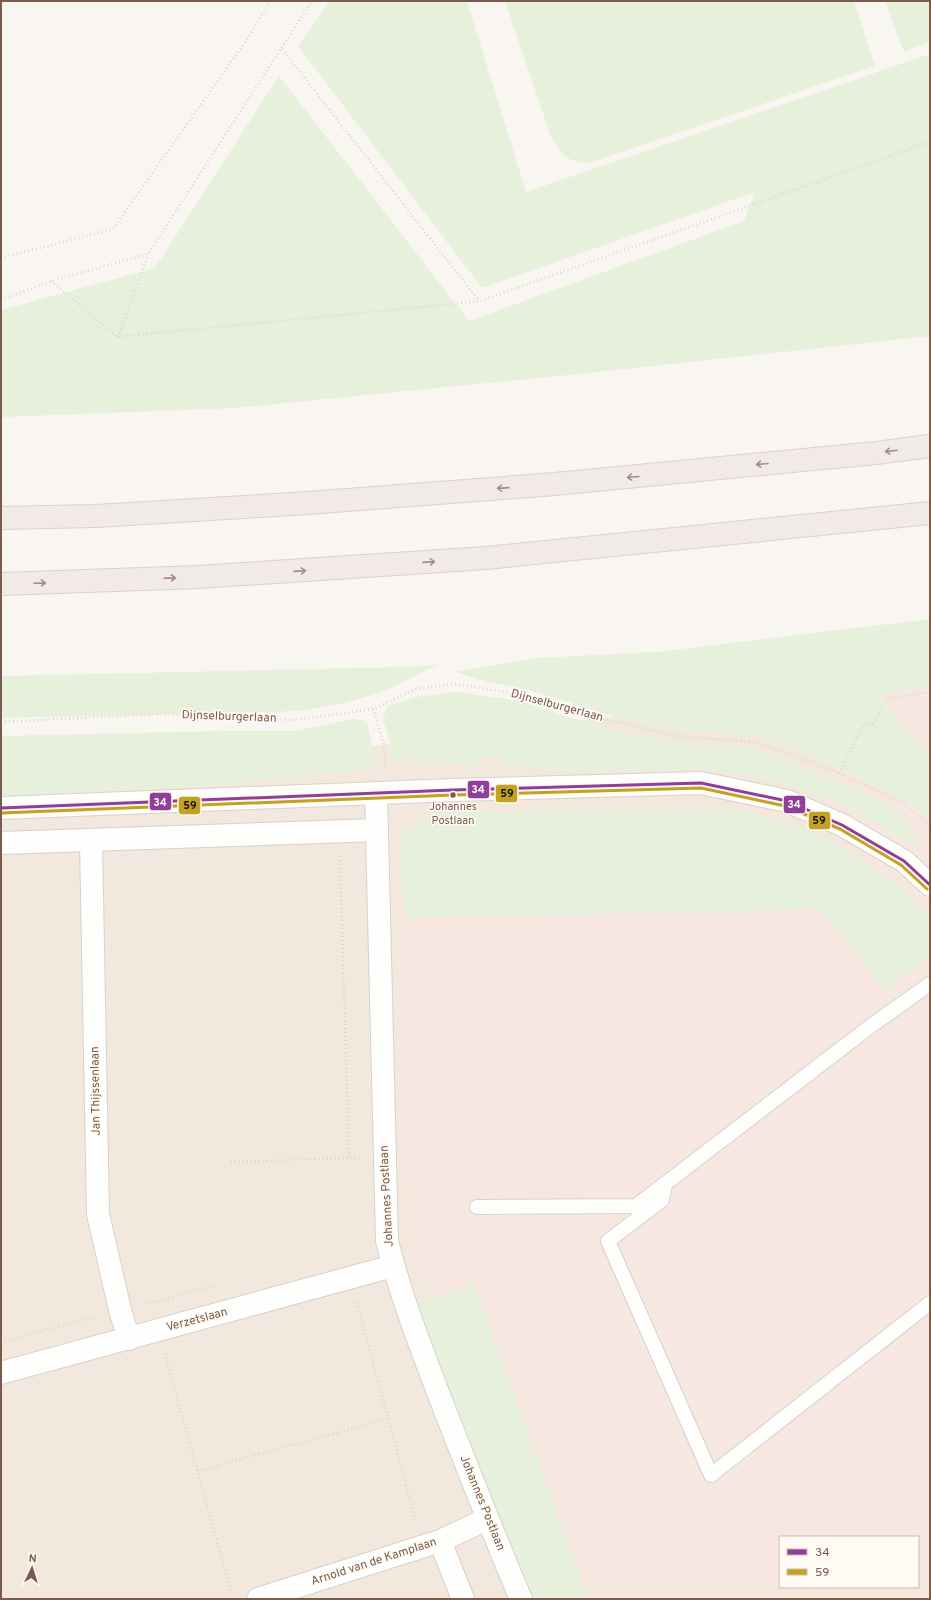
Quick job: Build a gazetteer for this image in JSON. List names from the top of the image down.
{
  "streets": {
    "street": [
      "Jan Thijssenlaan",
      "Johannes Postlaan",
      "Verzetslaan",
      "Arnold van de Kamplaan"
    ],
    "path": ["Dijnselburgerlaan"]
  },
  "crossings": [
    ["Jan Thijssenlaan", "Verzetslaan"],
    ["Johannes Postlaan", "Verzetslaan"],
    ["Johannes Postlaan", "Arnold van de Kamplaan"]
  ],
  "places": ["Johannes Postlaan"],
  "lines": ["transit line 34", "transit line 59"],
  "legend": ["34", "59"],
  "north": "top"
}
